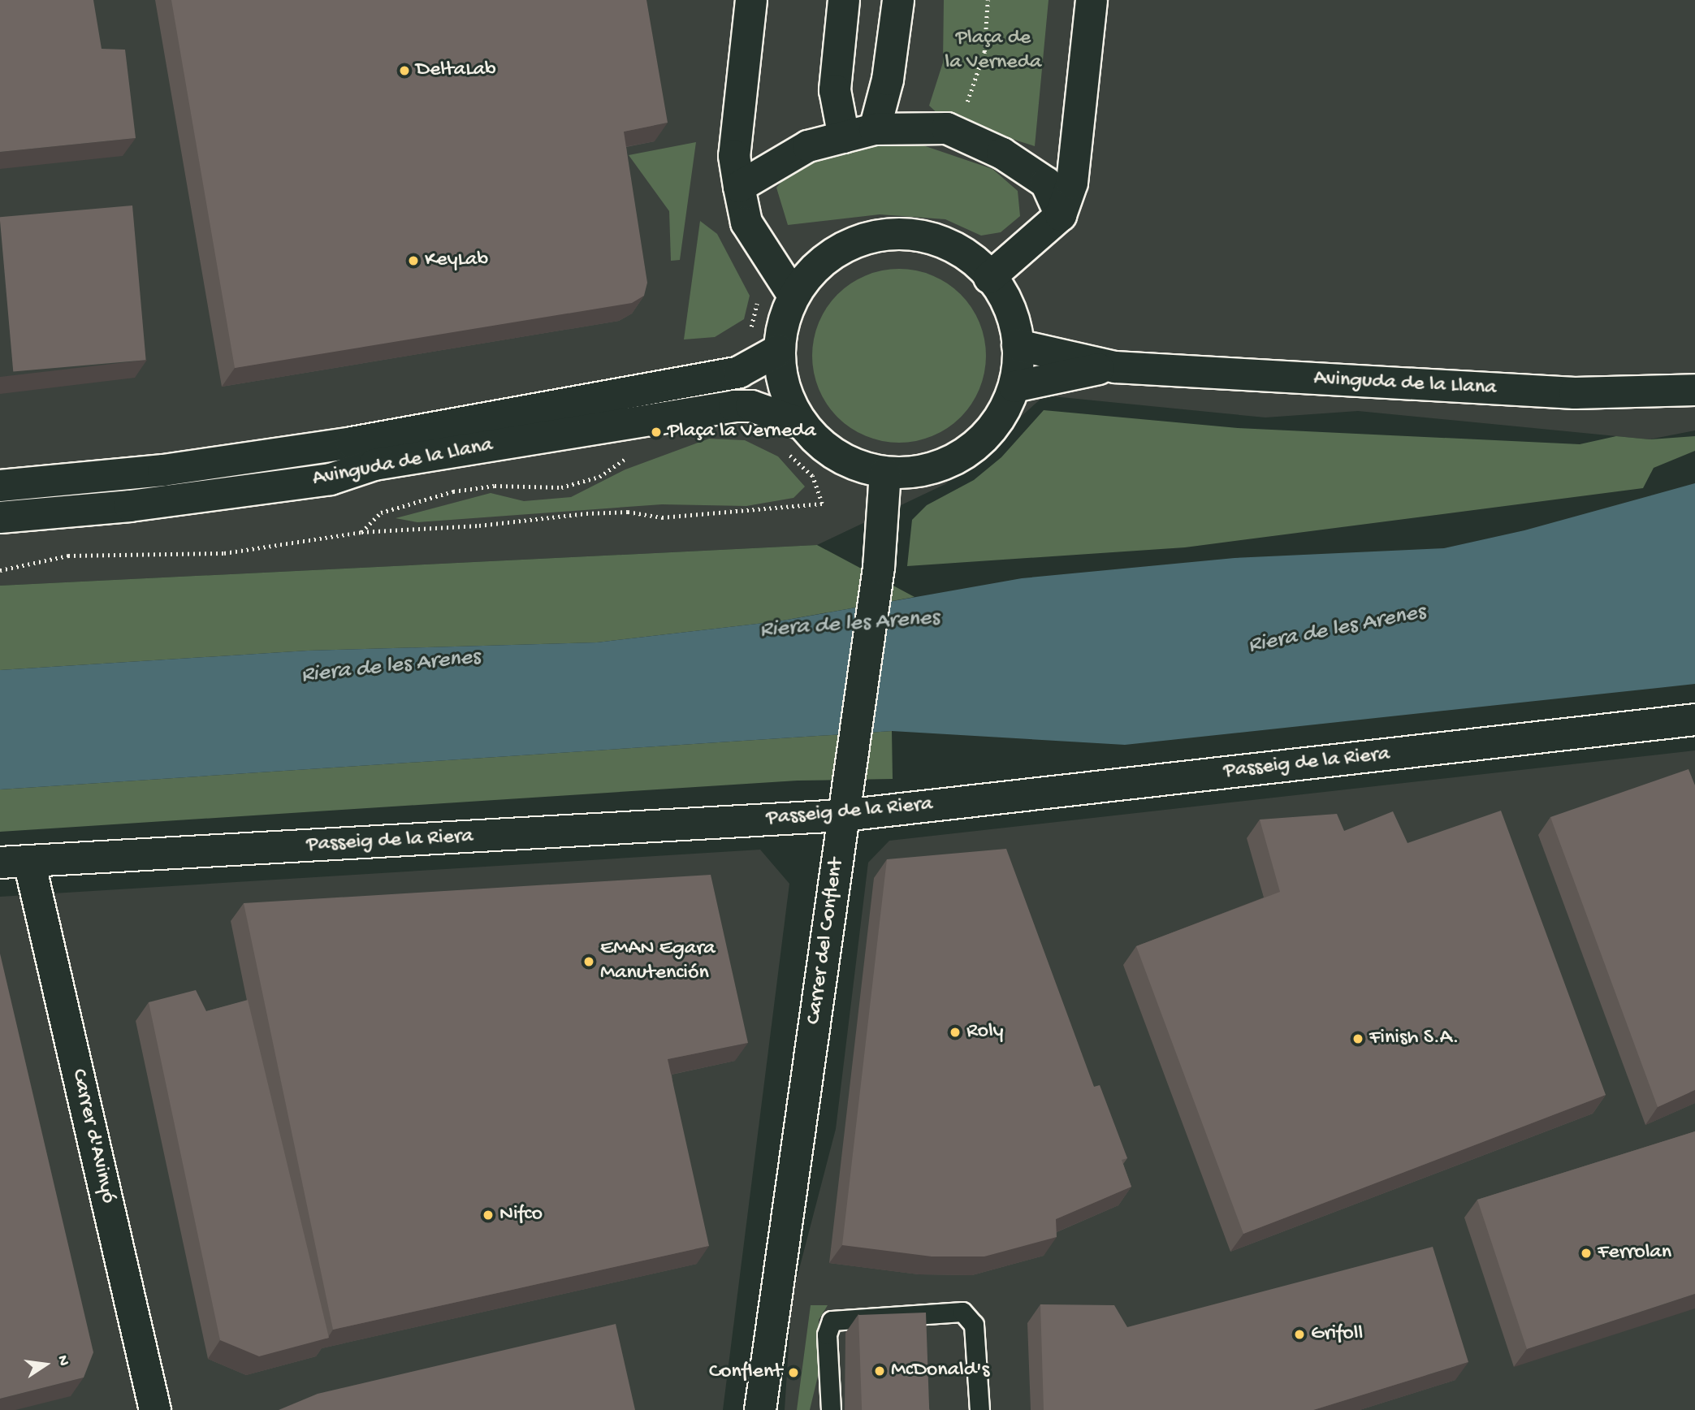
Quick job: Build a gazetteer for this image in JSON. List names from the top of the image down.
{
  "streets": {
    "street": [
      "Avinguda de la Llana",
      "Passeig de la Riera",
      "Carrer del Conflent",
      "Carrer d'Avinyó"
    ]
  },
  "crossings": [
    ["Passeig de la Riera", "Carrer del Conflent"],
    ["Passeig de la Riera", "Carrer d'Avinyó"]
  ],
  "water": ["Riera de les Arenes"],
  "parks": ["Plaça de la Verneda"],
  "places": [
    "DeltaLab",
    "KeyLab",
    "Plaça la Verneda",
    "EMAN Egara Manutención",
    "Roly",
    "Finish S.A.",
    "Nifco",
    "Ferrolan",
    "Grifoll",
    "McDonald's",
    "Conflent"
  ],
  "north": "right"
}
